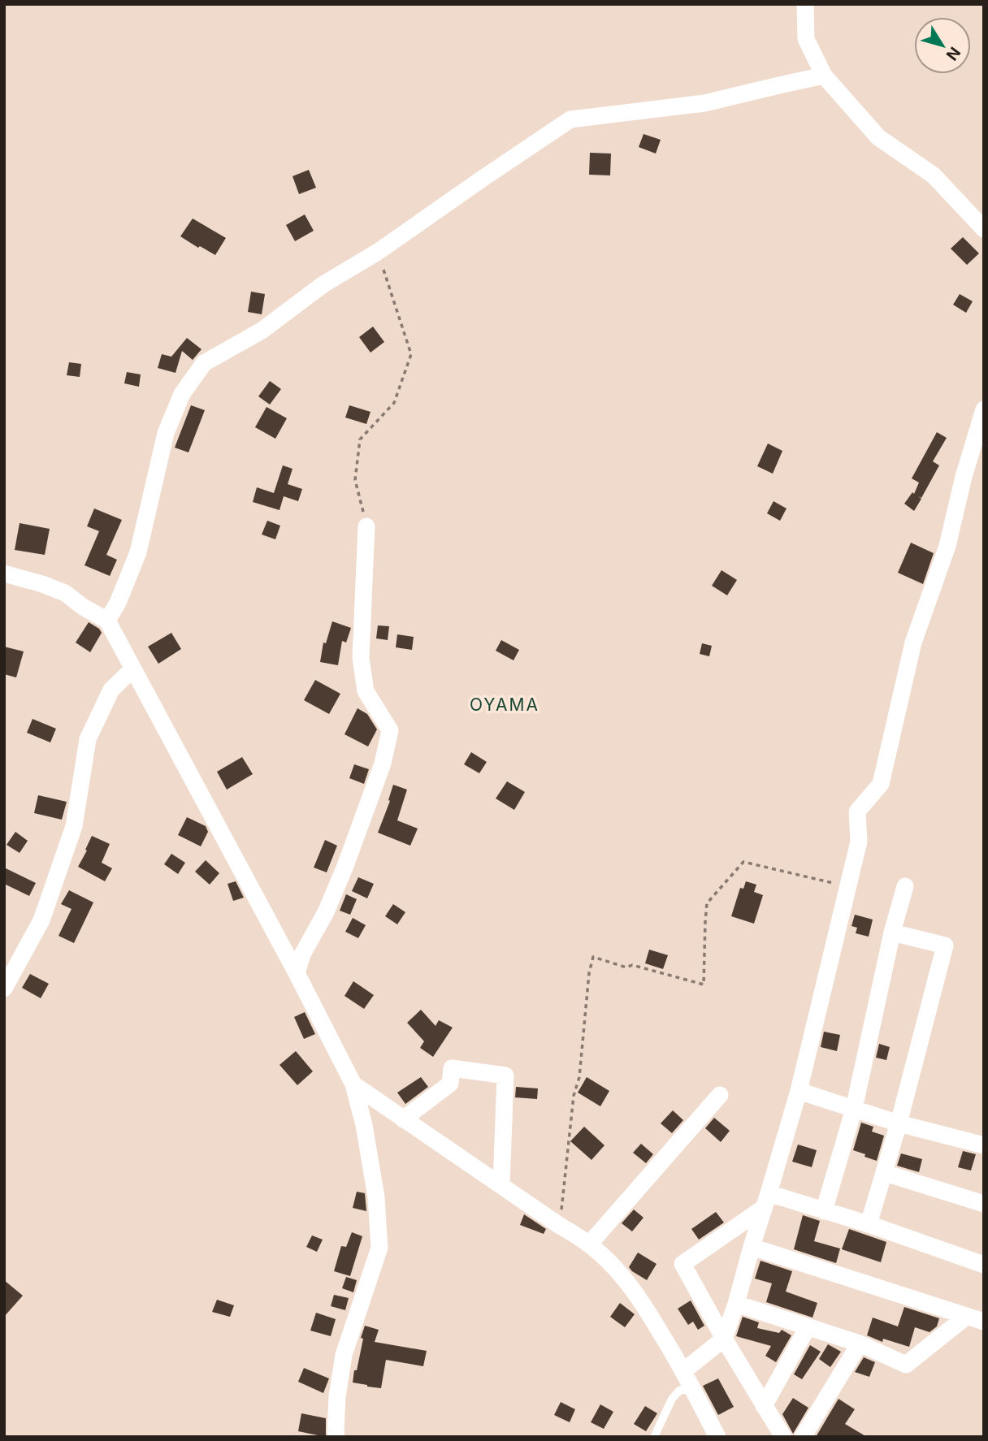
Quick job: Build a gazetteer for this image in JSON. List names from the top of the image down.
{
  "districts": ["OYAMA"],
  "north": "bottom right"
}
